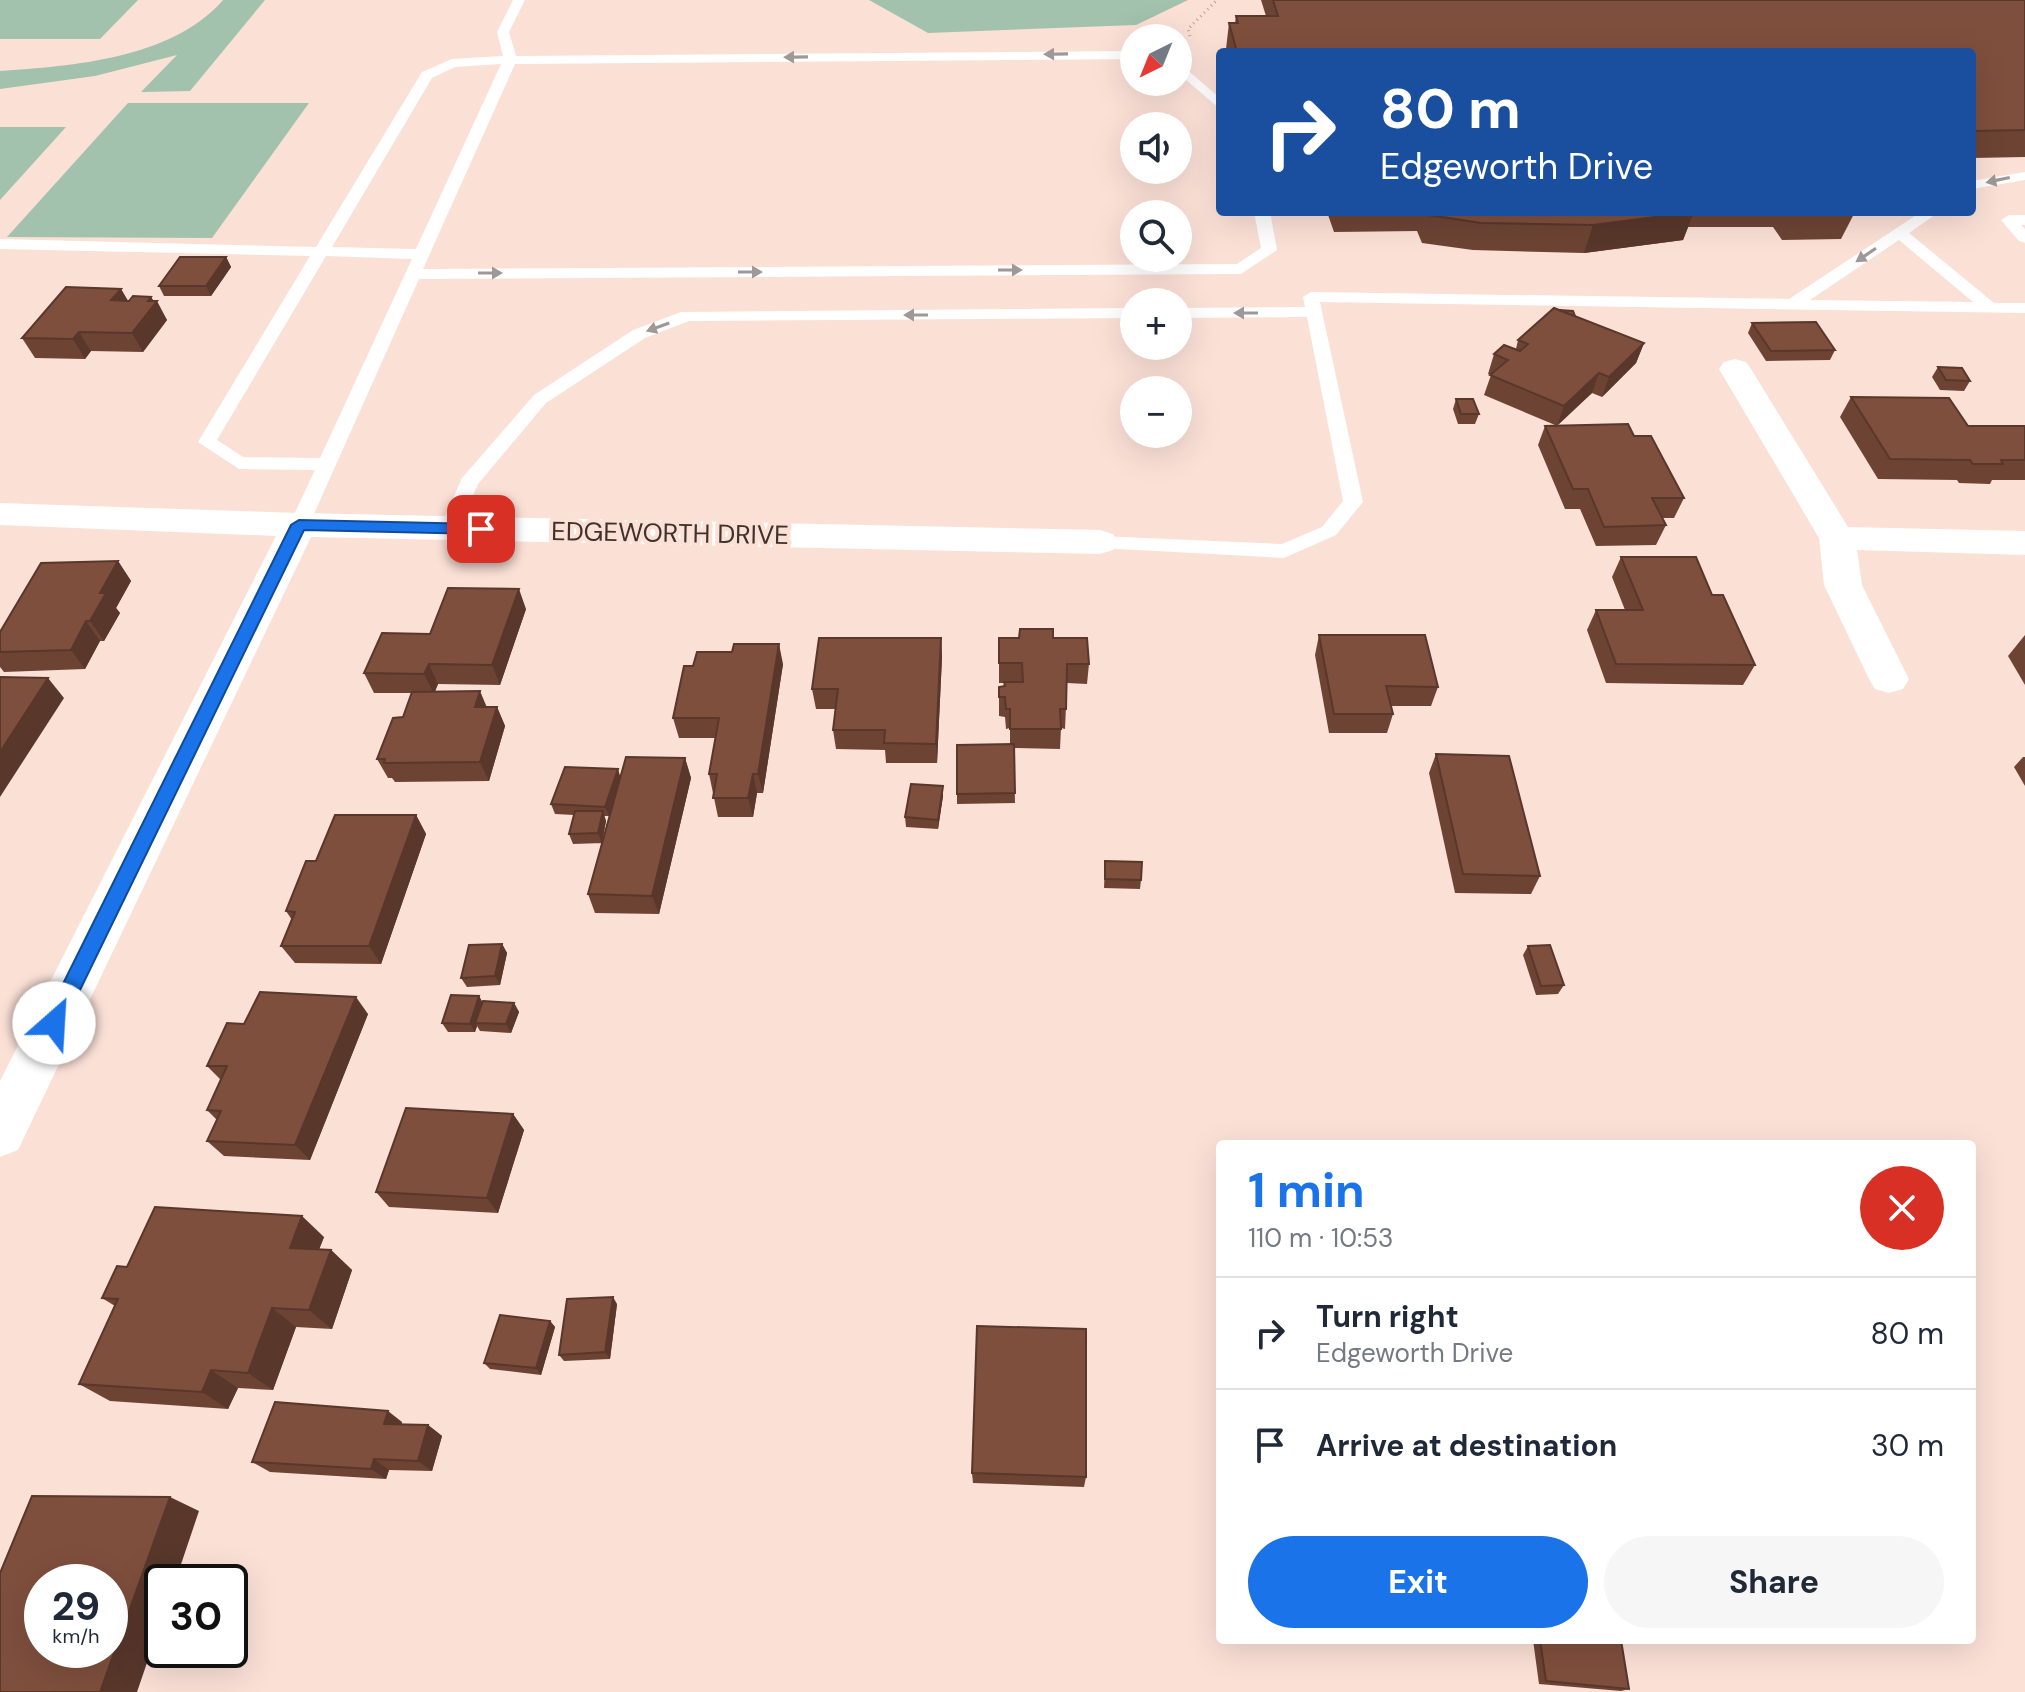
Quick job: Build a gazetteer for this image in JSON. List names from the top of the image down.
{
  "streets": {
    "street": ["EDGEWORTH DRIVE"]
  },
  "north": "bottom left",
  "page": {
    "map_buttons": ["+", "−"],
    "turn": ["80 m", "Edgeworth Drive"],
    "heading": ["1 min", "110 m · 10:53"],
    "list": [
      {
        "name": "Turn right",
        "note": "Edgeworth Drive",
        "value": "80 m"
      },
      {
        "name": "Arrive at destination",
        "value": "30 m"
      }
    ],
    "buttons": ["Exit", "Share"],
    "speed": "29 km/h",
    "limit": "30"
  }
}
